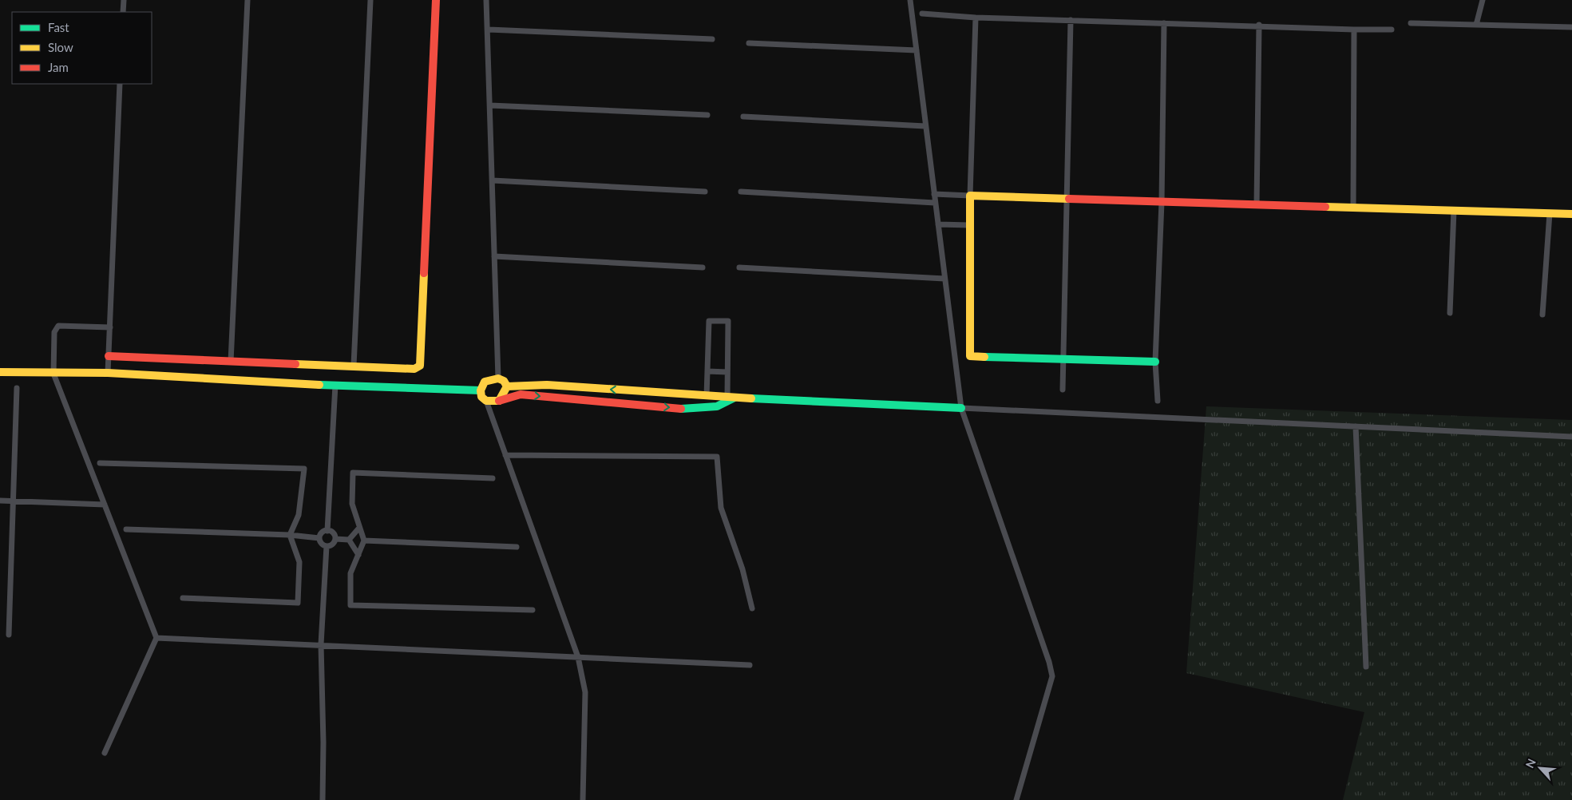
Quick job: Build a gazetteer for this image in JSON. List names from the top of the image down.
{
  "legend": ["Fast", "Slow", "Jam"],
  "north": "top left"
}
